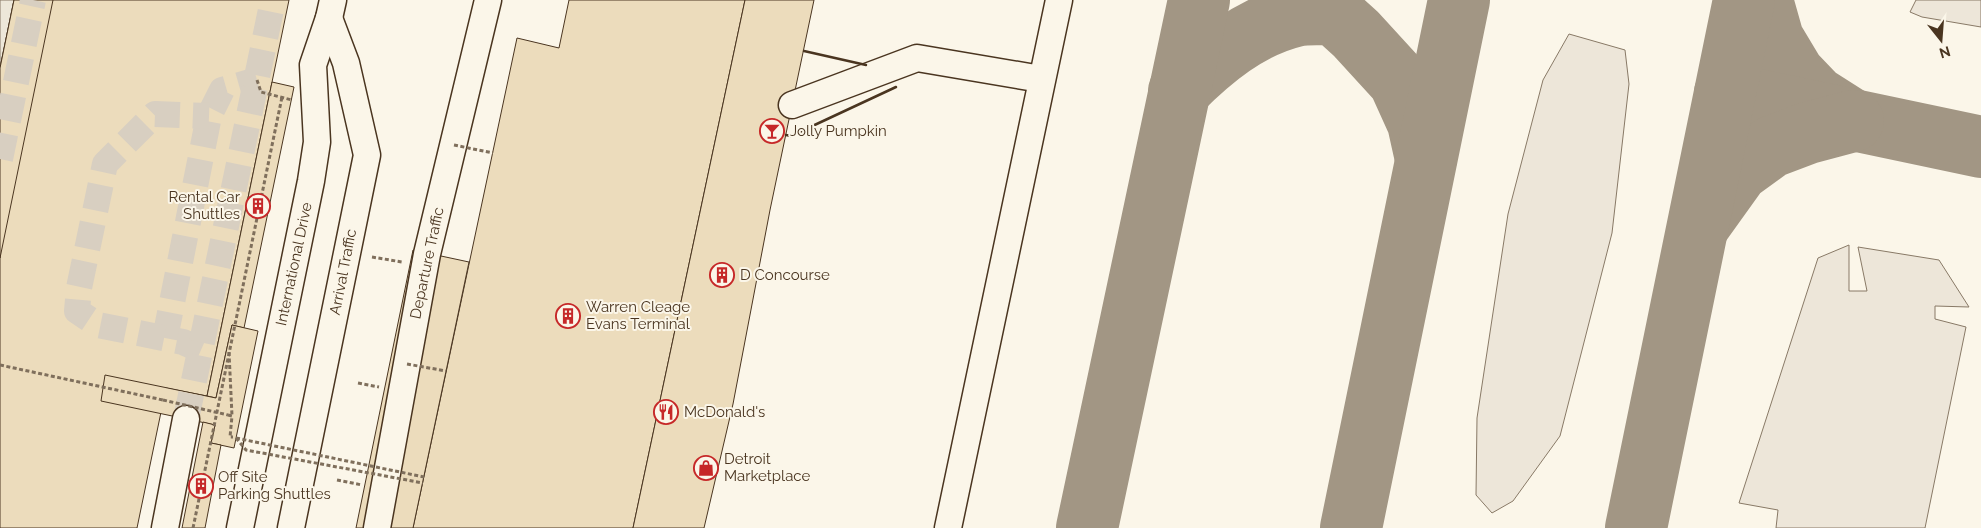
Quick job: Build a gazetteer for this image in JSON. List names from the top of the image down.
{
  "streets": {
    "street": ["Departure Traffic", "International Drive", "Arrival Traffic"]
  },
  "crossings": [
    ["International Drive", "Arrival Traffic"]
  ],
  "places": {
    "bar": ["Jolly Pumpkin"],
    "building": [
      "Rental Car Shuttles",
      "D Concourse",
      "Warren Cleage Evans Terminal",
      "Off Site Parking Shuttles"
    ],
    "restaurant": ["McDonald's"],
    "shop": ["Detroit Marketplace"]
  },
  "north": "bottom"
}
